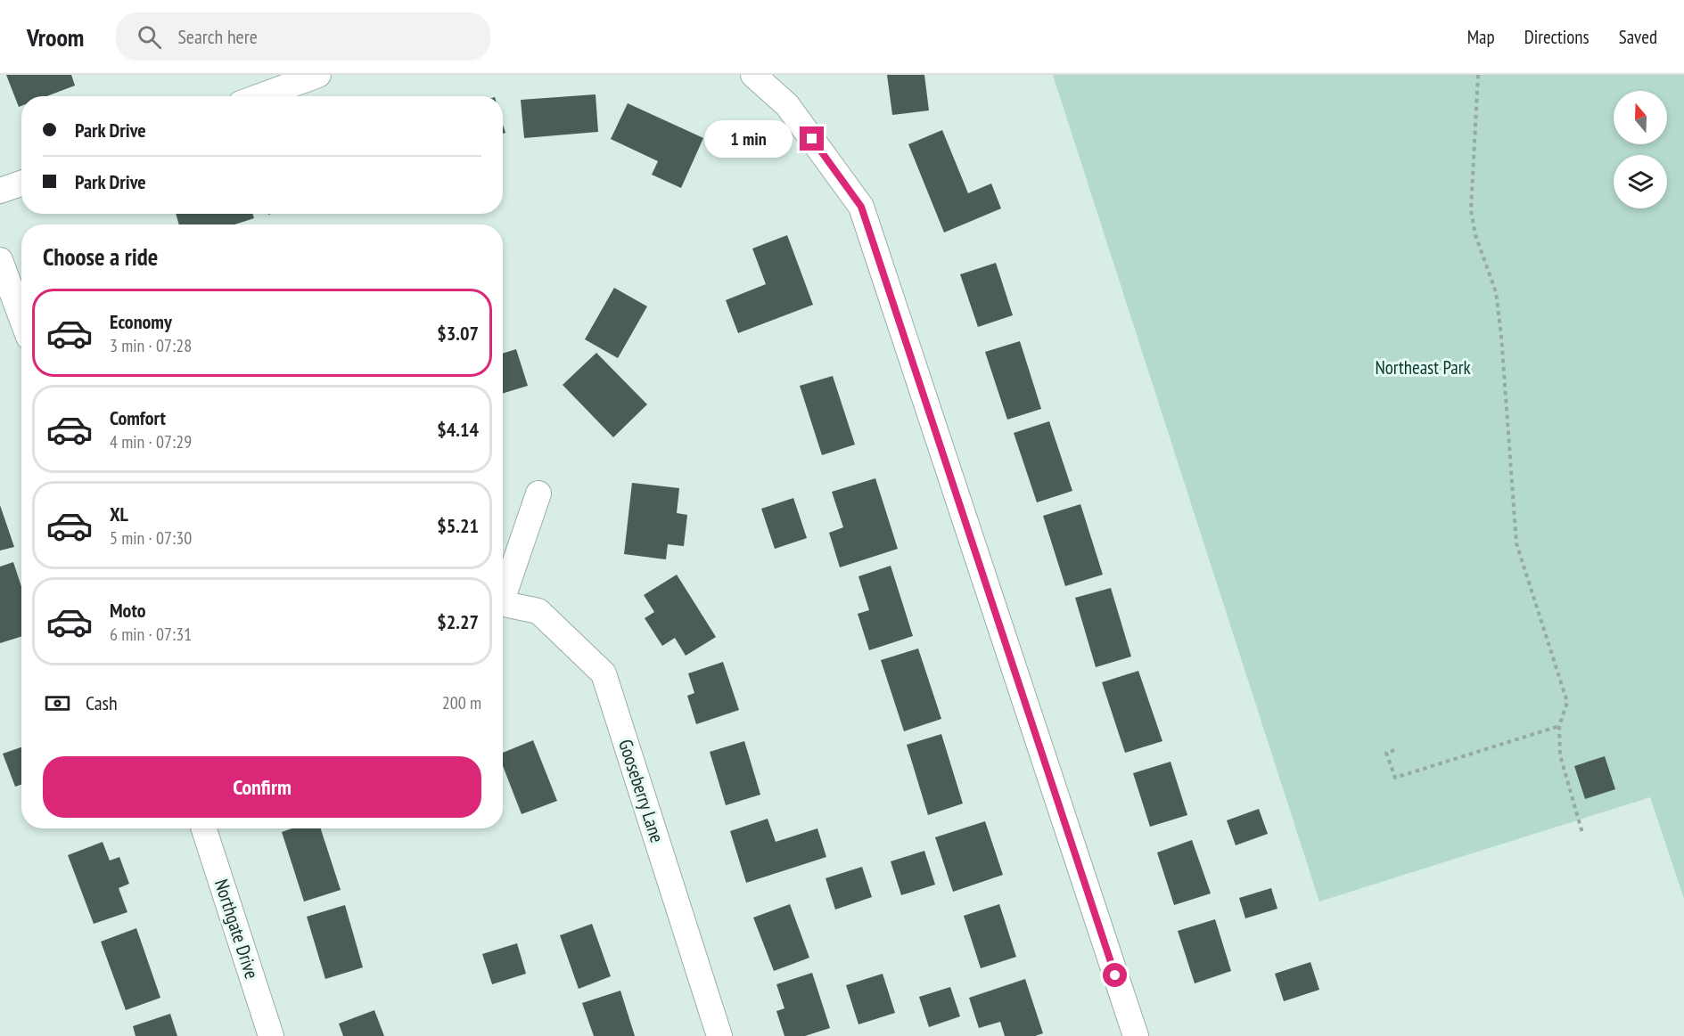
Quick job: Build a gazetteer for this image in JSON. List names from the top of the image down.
{
  "streets": {
    "street": ["Gooseberry Lane", "Northgate Drive"]
  },
  "parks": ["Northeast Park"],
  "north": "top",
  "page": {
    "header": "Vroom",
    "search": "Search here",
    "nav": ["Map", "Directions", "Saved"],
    "banner": ["Park Drive", "Park Drive"],
    "bubble": "1 min",
    "heading": "Choose a ride",
    "list": [
      {
        "name": "Economy",
        "note": "3 min · 07:28",
        "value": "$3.07"
      },
      {
        "name": "Comfort",
        "note": "4 min · 07:29",
        "value": "$4.14"
      },
      {
        "name": "XL",
        "note": "5 min · 07:30",
        "value": "$5.21"
      },
      {
        "name": "Moto",
        "note": "6 min · 07:31",
        "value": "$2.27"
      }
    ],
    "pay": ["Cash", "200 m"],
    "buttons": "Confirm"
  }
}
